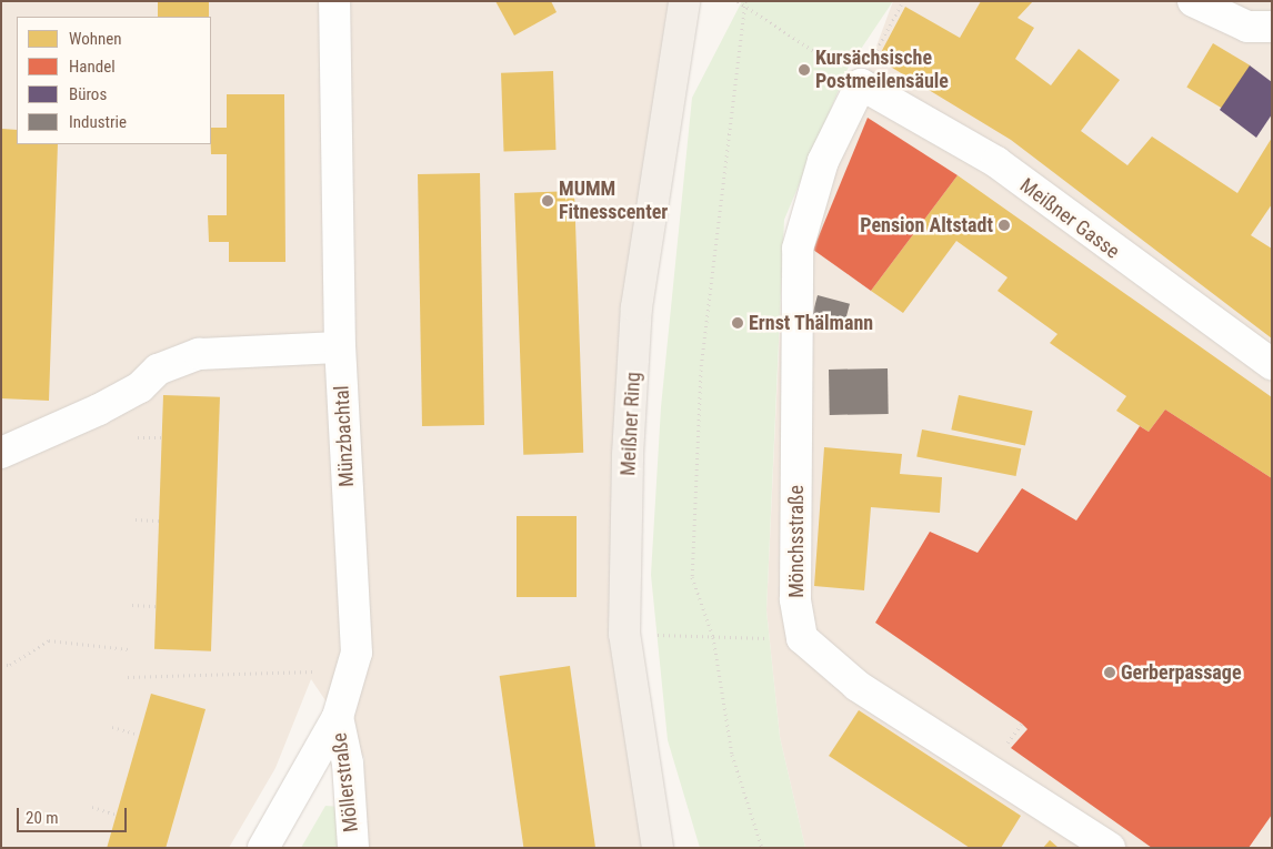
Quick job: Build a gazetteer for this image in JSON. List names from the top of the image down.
{
  "streets": {
    "main road": ["Meißner Ring"],
    "street": [
      "Meißner Gasse",
      "Münzbachtal",
      "Mönchsstraße",
      "Möllerstraße"
    ]
  },
  "crossings": [
    ["Meißner Gasse", "Mönchsstraße"],
    ["Münzbachtal", "Möllerstraße"]
  ],
  "places": [
    "Kursächsische Postmeilensäule",
    "MUMM Fitnesscenter",
    "Pension Altstadt",
    "Ernst Thälmann",
    "Gerberpassage"
  ],
  "legend": [
    "Wohnen",
    "Handel",
    "Büros",
    "Industrie"
  ],
  "scale_bar": "20 m"
}
